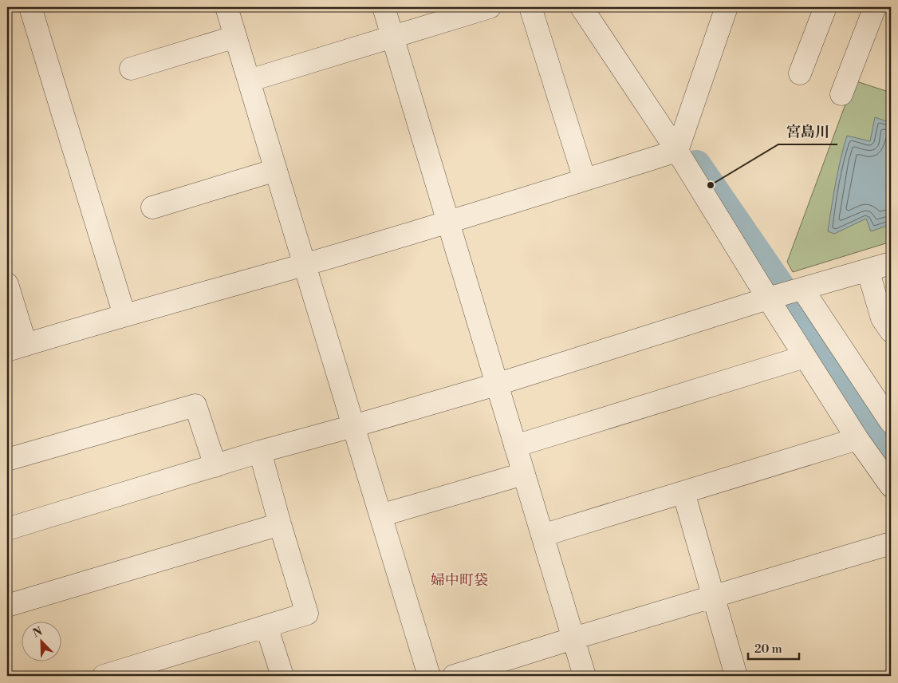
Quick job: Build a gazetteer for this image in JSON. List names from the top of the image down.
{
  "districts": ["婦中町袋"],
  "places": ["宮島川"],
  "scale_bar": "20 m",
  "north": "top left"
}
